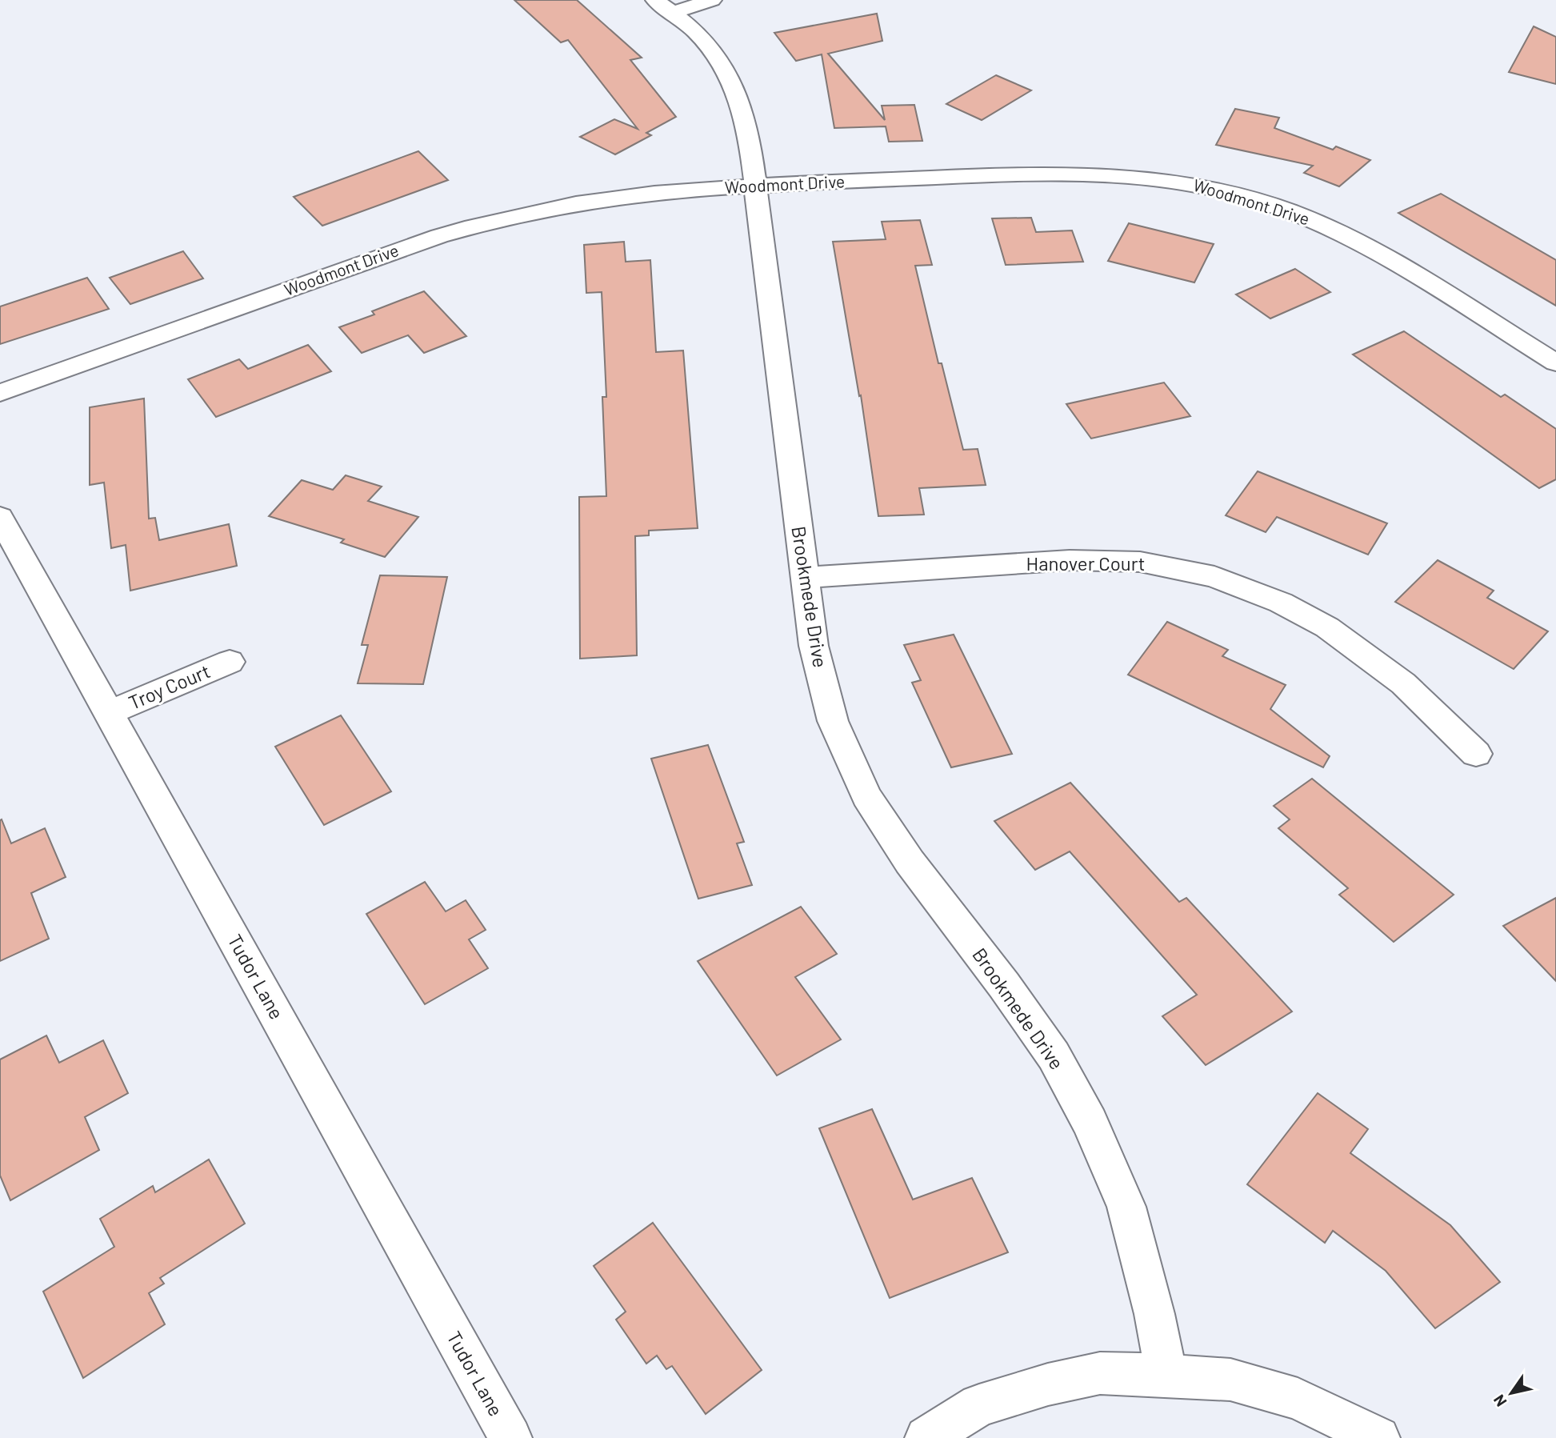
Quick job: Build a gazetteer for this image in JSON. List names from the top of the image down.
{
  "streets": {
    "street": [
      "Woodmont Drive",
      "Hanover Court",
      "Brookmede Drive",
      "Troy Court",
      "Tudor Lane"
    ]
  },
  "crossings": [
    ["Woodmont Drive", "Brookmede Drive"],
    ["Hanover Court", "Brookmede Drive"],
    ["Troy Court", "Tudor Lane"]
  ],
  "north": "bottom left"
}
